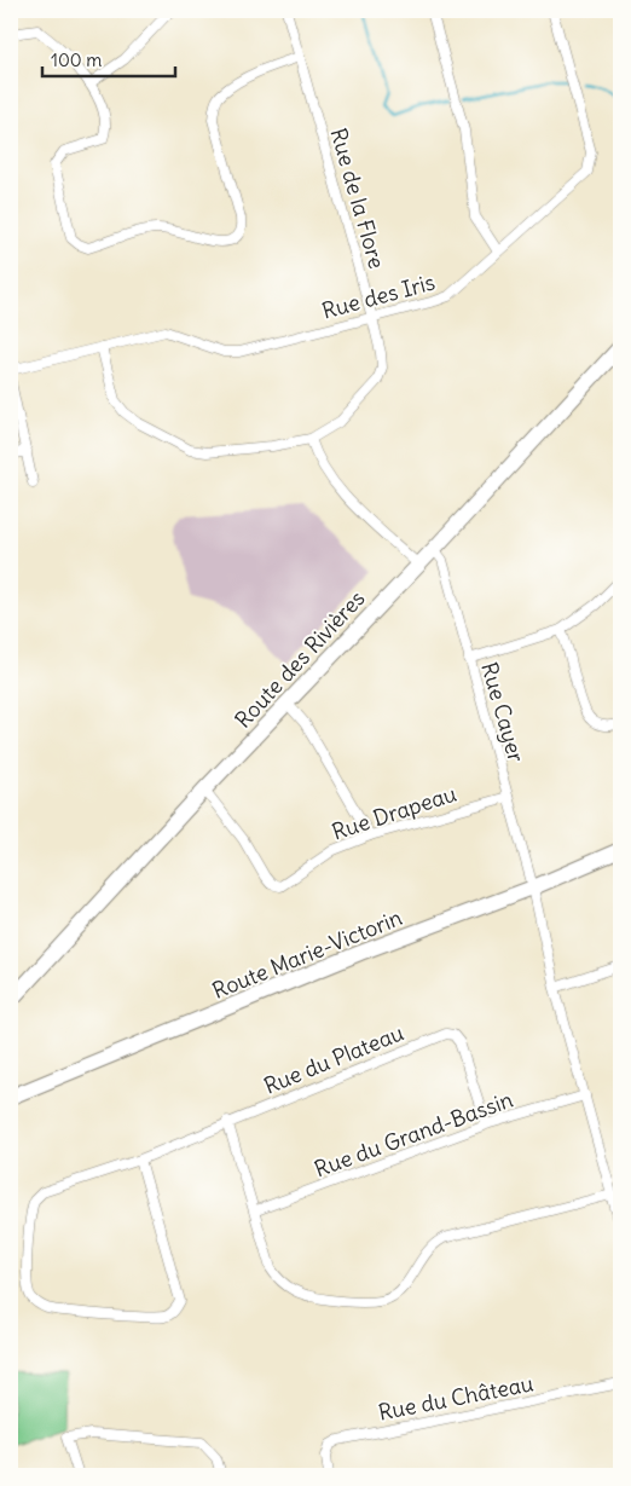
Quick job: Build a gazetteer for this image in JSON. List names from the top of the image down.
{
  "streets": {
    "main road": ["Route des Rivières", "Route Marie-Victorin"],
    "street": [
      "Rue de la Flore",
      "Rue des Iris",
      "Rue Cayer",
      "Rue Drapeau",
      "Rue du Plateau",
      "Rue du Grand-Bassin",
      "Rue du Château"
    ]
  },
  "crossings": [
    ["Rue de la Flore", "Rue des Iris"],
    ["Route des Rivières", "Rue Cayer"],
    ["Route des Rivières", "Rue Drapeau"],
    ["Rue Cayer", "Rue Drapeau"],
    ["Rue Cayer", "Route Marie-Victorin"],
    ["Rue du Plateau", "Rue du Grand-Bassin"]
  ],
  "scale_bar": "100 m"
}
